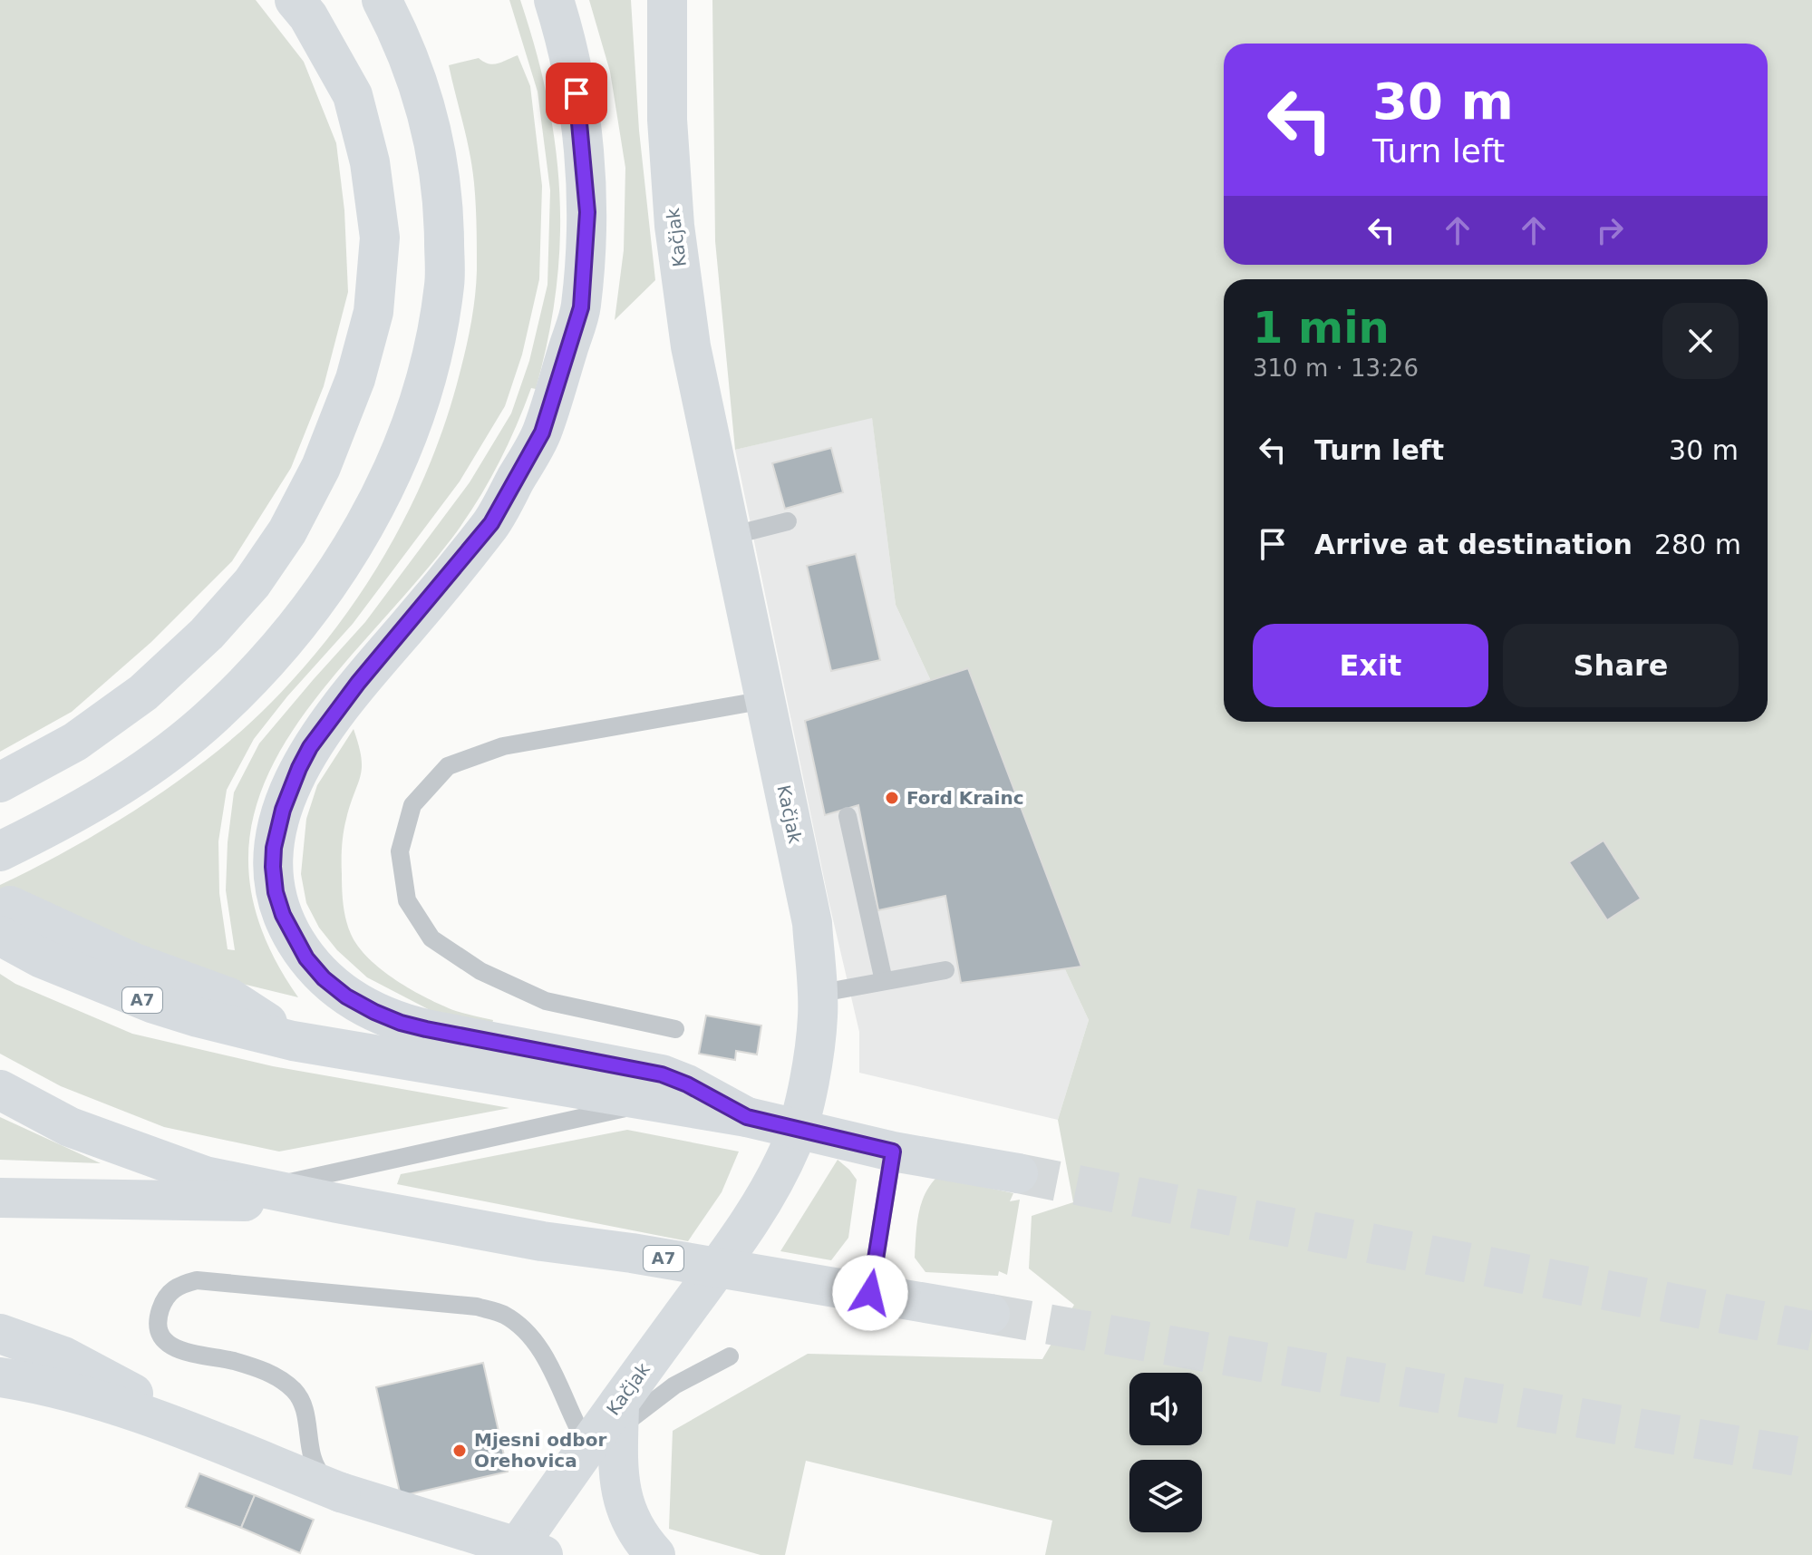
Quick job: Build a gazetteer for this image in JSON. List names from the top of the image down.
{
  "streets": {
    "main road": ["Kačjak", "A7"]
  },
  "places": ["Ford Krainc", "Mjesni odbor Orehovica"],
  "page": {
    "turn": ["30 m", "Turn left"],
    "heading": ["1 min", "310 m · 13:26"],
    "list": [
      {
        "name": "Turn left",
        "value": "30 m"
      },
      {
        "name": "Arrive at destination",
        "value": "280 m"
      }
    ],
    "buttons": ["Exit", "Share"]
  }
}
